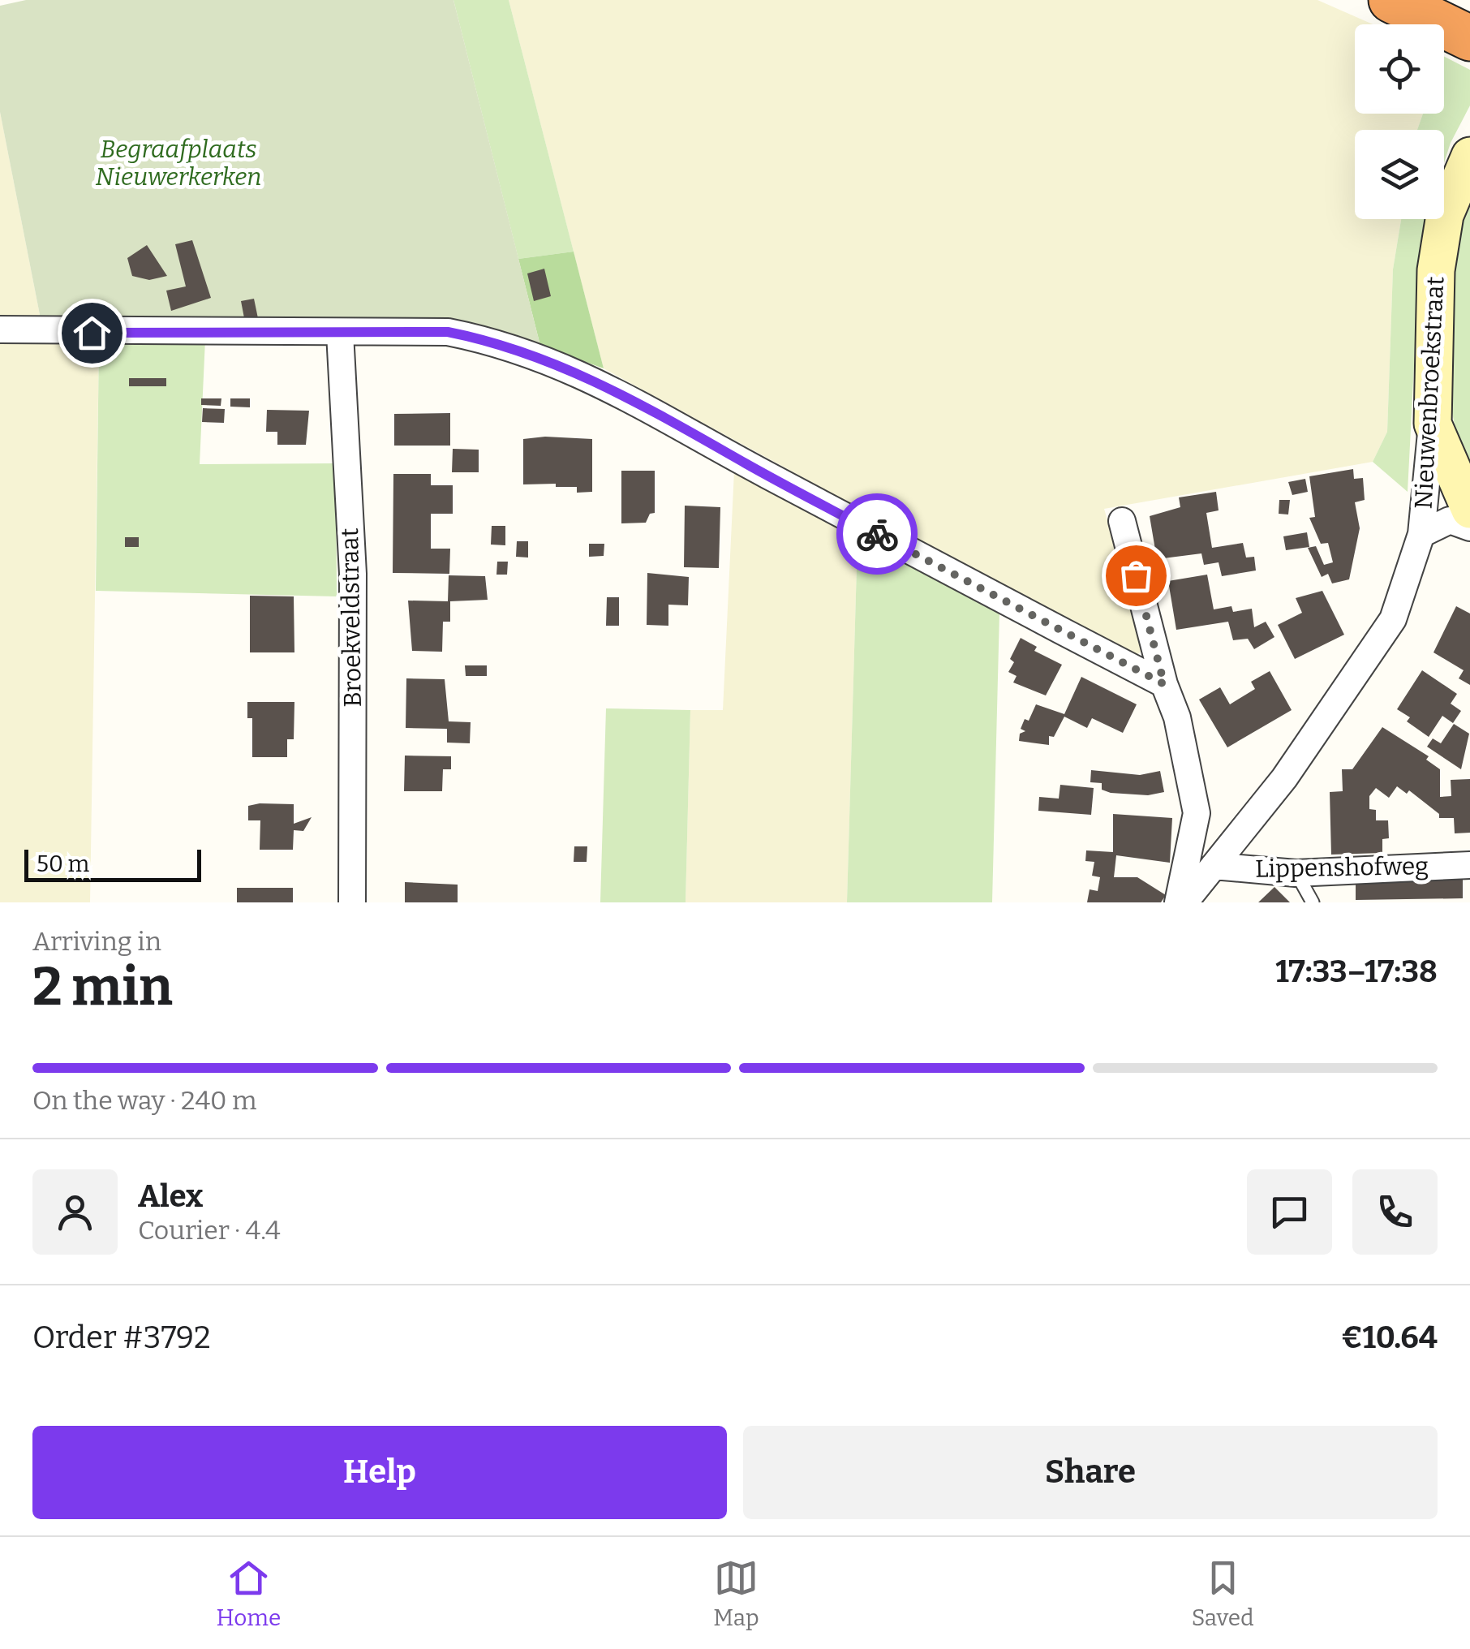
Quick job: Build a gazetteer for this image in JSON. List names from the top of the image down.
{
  "streets": {
    "street": ["Nieuwenbroekstraat", "Broekveldstraat", "Lippenshofweg"]
  },
  "crossings": [
    ["Nieuwenbroekstraat", "Lippenshofweg"]
  ],
  "parks": ["Begraafplaats Nieuwerkerken"],
  "scale_bar": "50 m",
  "page": {
    "scale": "50 m",
    "heading": ["2 min", "Arriving in", "17:33–17:38"],
    "panel": [
      "Alex",
      "Courier · 4.4",
      "Order #3792",
      "€10.64"
    ],
    "bar": "On the way · 240 m",
    "buttons": ["Help", "Share"],
    "tabs": ["Home", "Map", "Saved"]
  }
}
